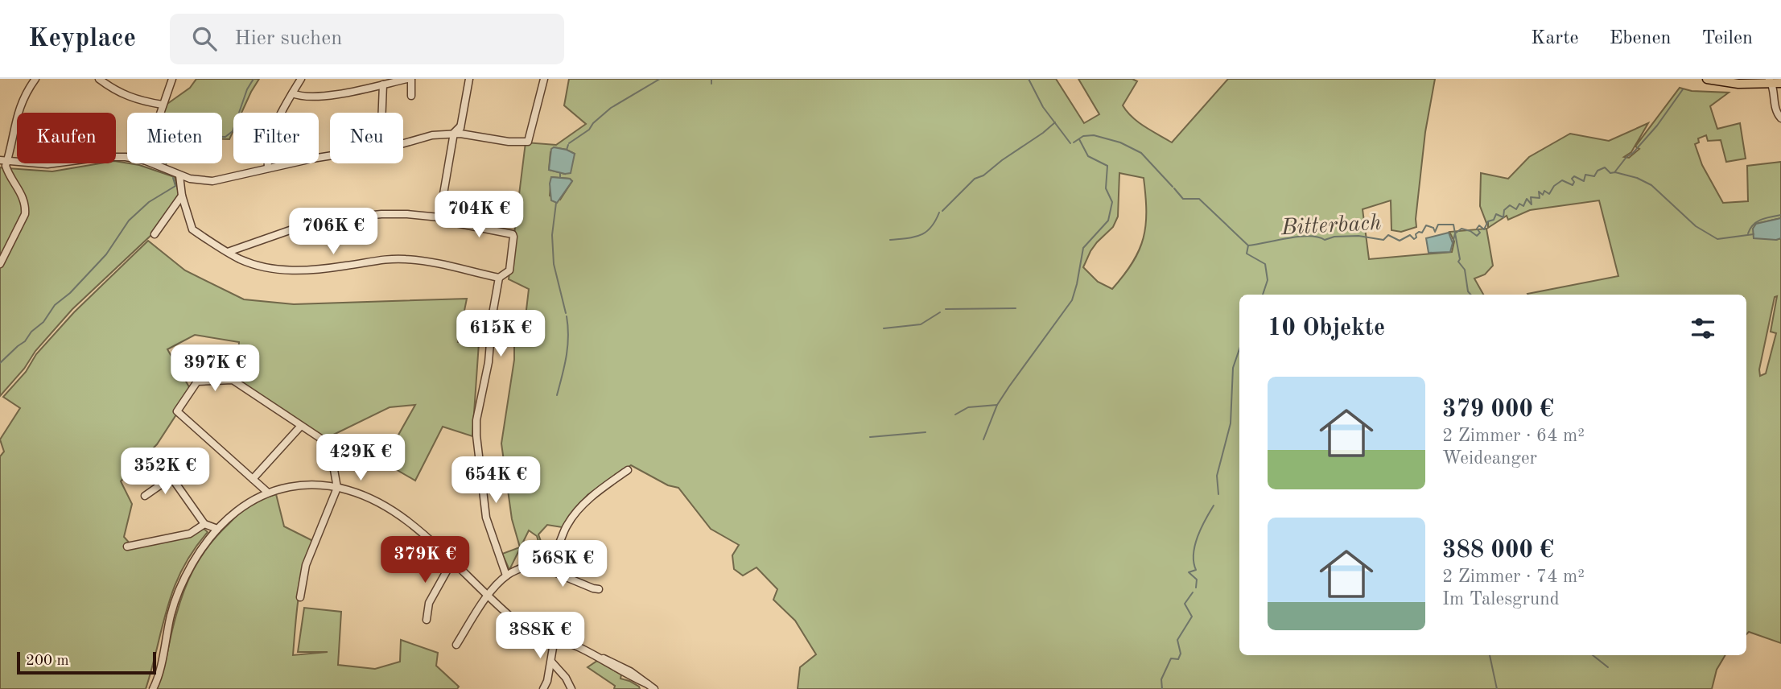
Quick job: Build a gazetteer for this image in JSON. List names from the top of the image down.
{
  "water": ["Bitterbach"],
  "scale_bar": "200 m",
  "page": {
    "header": "Keyplace",
    "search": "Hier suchen",
    "nav": ["Karte", "Ebenen", "Teilen"],
    "chip": [
      "Kaufen",
      "Mieten",
      "Filter",
      "Neu"
    ],
    "price": [
      "704K €",
      "706K €",
      "615K €",
      "397K €",
      "429K €",
      "352K €",
      "654K €",
      "379K €",
      "568K €",
      "388K €"
    ],
    "heading": "10 Objekte",
    "list": [
      {
        "name": "379 000 €",
        "note": "2 Zimmer · 64 m² · Weideanger"
      },
      {
        "name": "388 000 €",
        "note": "2 Zimmer · 74 m² · Im Talesgrund"
      }
    ],
    "scale": "200 m"
  }
}
